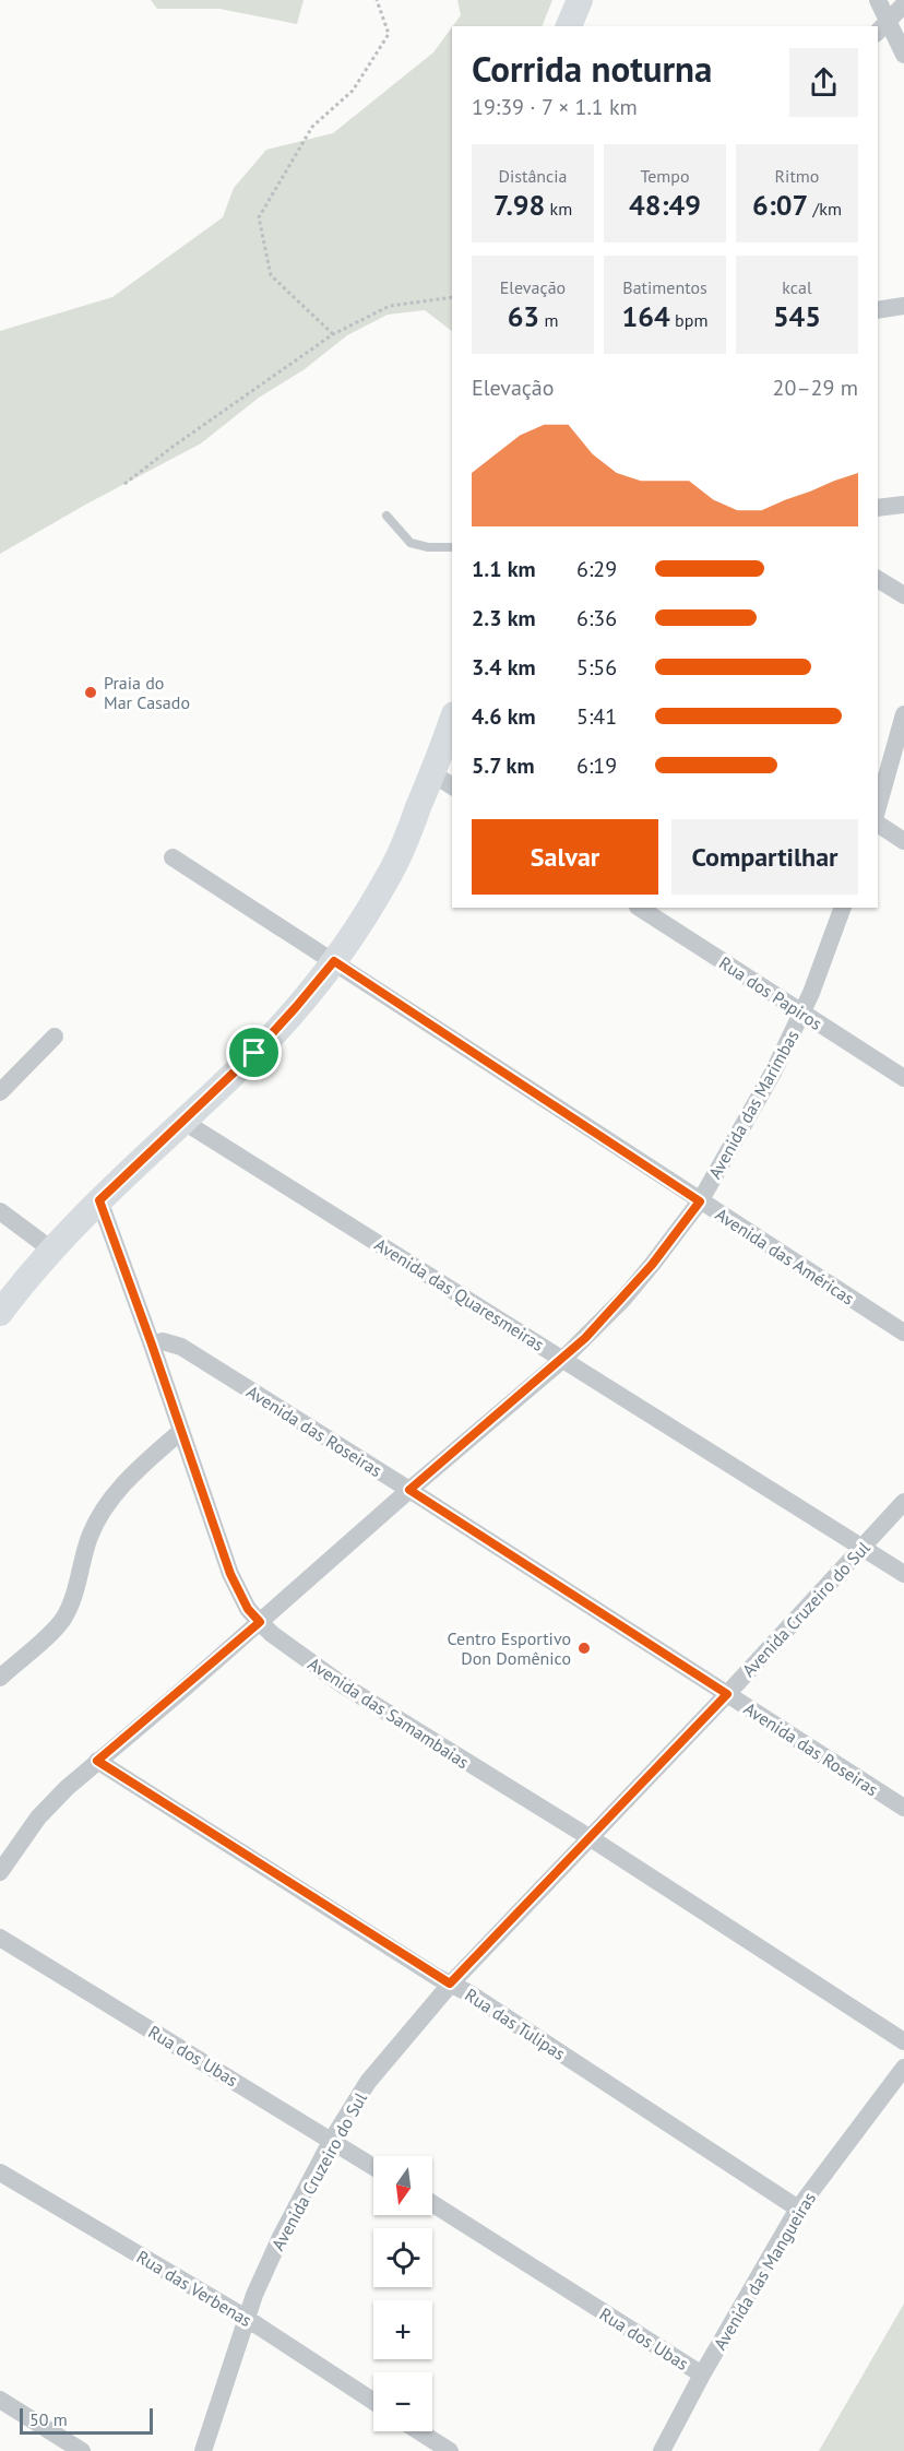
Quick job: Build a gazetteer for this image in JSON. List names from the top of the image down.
{
  "streets": {
    "street": [
      "Rua dos Papiros",
      "Avenida das Marimbas",
      "Avenida das Américas",
      "Avenida das Quaresmeiras",
      "Avenida das Roseiras",
      "Avenida Cruzeiro do Sul",
      "Avenida das Samambaias",
      "Rua das Tulipas",
      "Rua dos Ubas",
      "Avenida das Mangueiras",
      "Rua das Verbenas"
    ]
  },
  "crossings": [
    ["Rua dos Papiros", "Avenida das Marimbas"],
    ["Avenida das Marimbas", "Avenida das Américas"],
    ["Avenida das Marimbas", "Avenida das Quaresmeiras"],
    ["Avenida das Marimbas", "Avenida das Roseiras"],
    ["Avenida das Marimbas", "Avenida das Samambaias"],
    ["Avenida das Marimbas", "Rua das Tulipas"],
    ["Avenida das Quaresmeiras", "Avenida Cruzeiro do Sul"],
    ["Avenida das Roseiras", "Avenida Cruzeiro do Sul"],
    ["Avenida das Roseiras", "Avenida das Samambaias"],
    ["Avenida Cruzeiro do Sul", "Avenida das Samambaias"],
    ["Avenida Cruzeiro do Sul", "Rua das Tulipas"],
    ["Avenida Cruzeiro do Sul", "Rua dos Ubas"],
    ["Avenida Cruzeiro do Sul", "Rua das Verbenas"],
    ["Rua das Tulipas", "Avenida das Mangueiras"],
    ["Rua dos Ubas", "Avenida das Mangueiras"]
  ],
  "places": ["Praia do Mar Casado", "Centro Esportivo Don Domênico"],
  "scale_bar": "50 m",
  "north": "bottom",
  "page": {
    "heading": ["Corrida noturna", "19:39 · 7 × 1.1 km"],
    "stats": [
      ["Distância", "7.98 km"],
      ["Tempo", "48:49"],
      ["Ritmo", "6:07 /km"],
      ["Elevação", "63 m"],
      ["Batimentos", "164 bpm"],
      ["kcal", "545"]
    ],
    "chart": ["Elevação", "20–29 m"],
    "list": [
      {
        "name": "1.1 km",
        "note": "6:29"
      },
      {
        "name": "2.3 km",
        "note": "6:36"
      },
      {
        "name": "3.4 km",
        "note": "5:56"
      },
      {
        "name": "4.6 km",
        "note": "5:41"
      },
      {
        "name": "5.7 km",
        "note": "6:19"
      }
    ],
    "buttons": ["Salvar", "Compartilhar"],
    "map_buttons": ["+", "−"],
    "scale": "50 m"
  }
}
